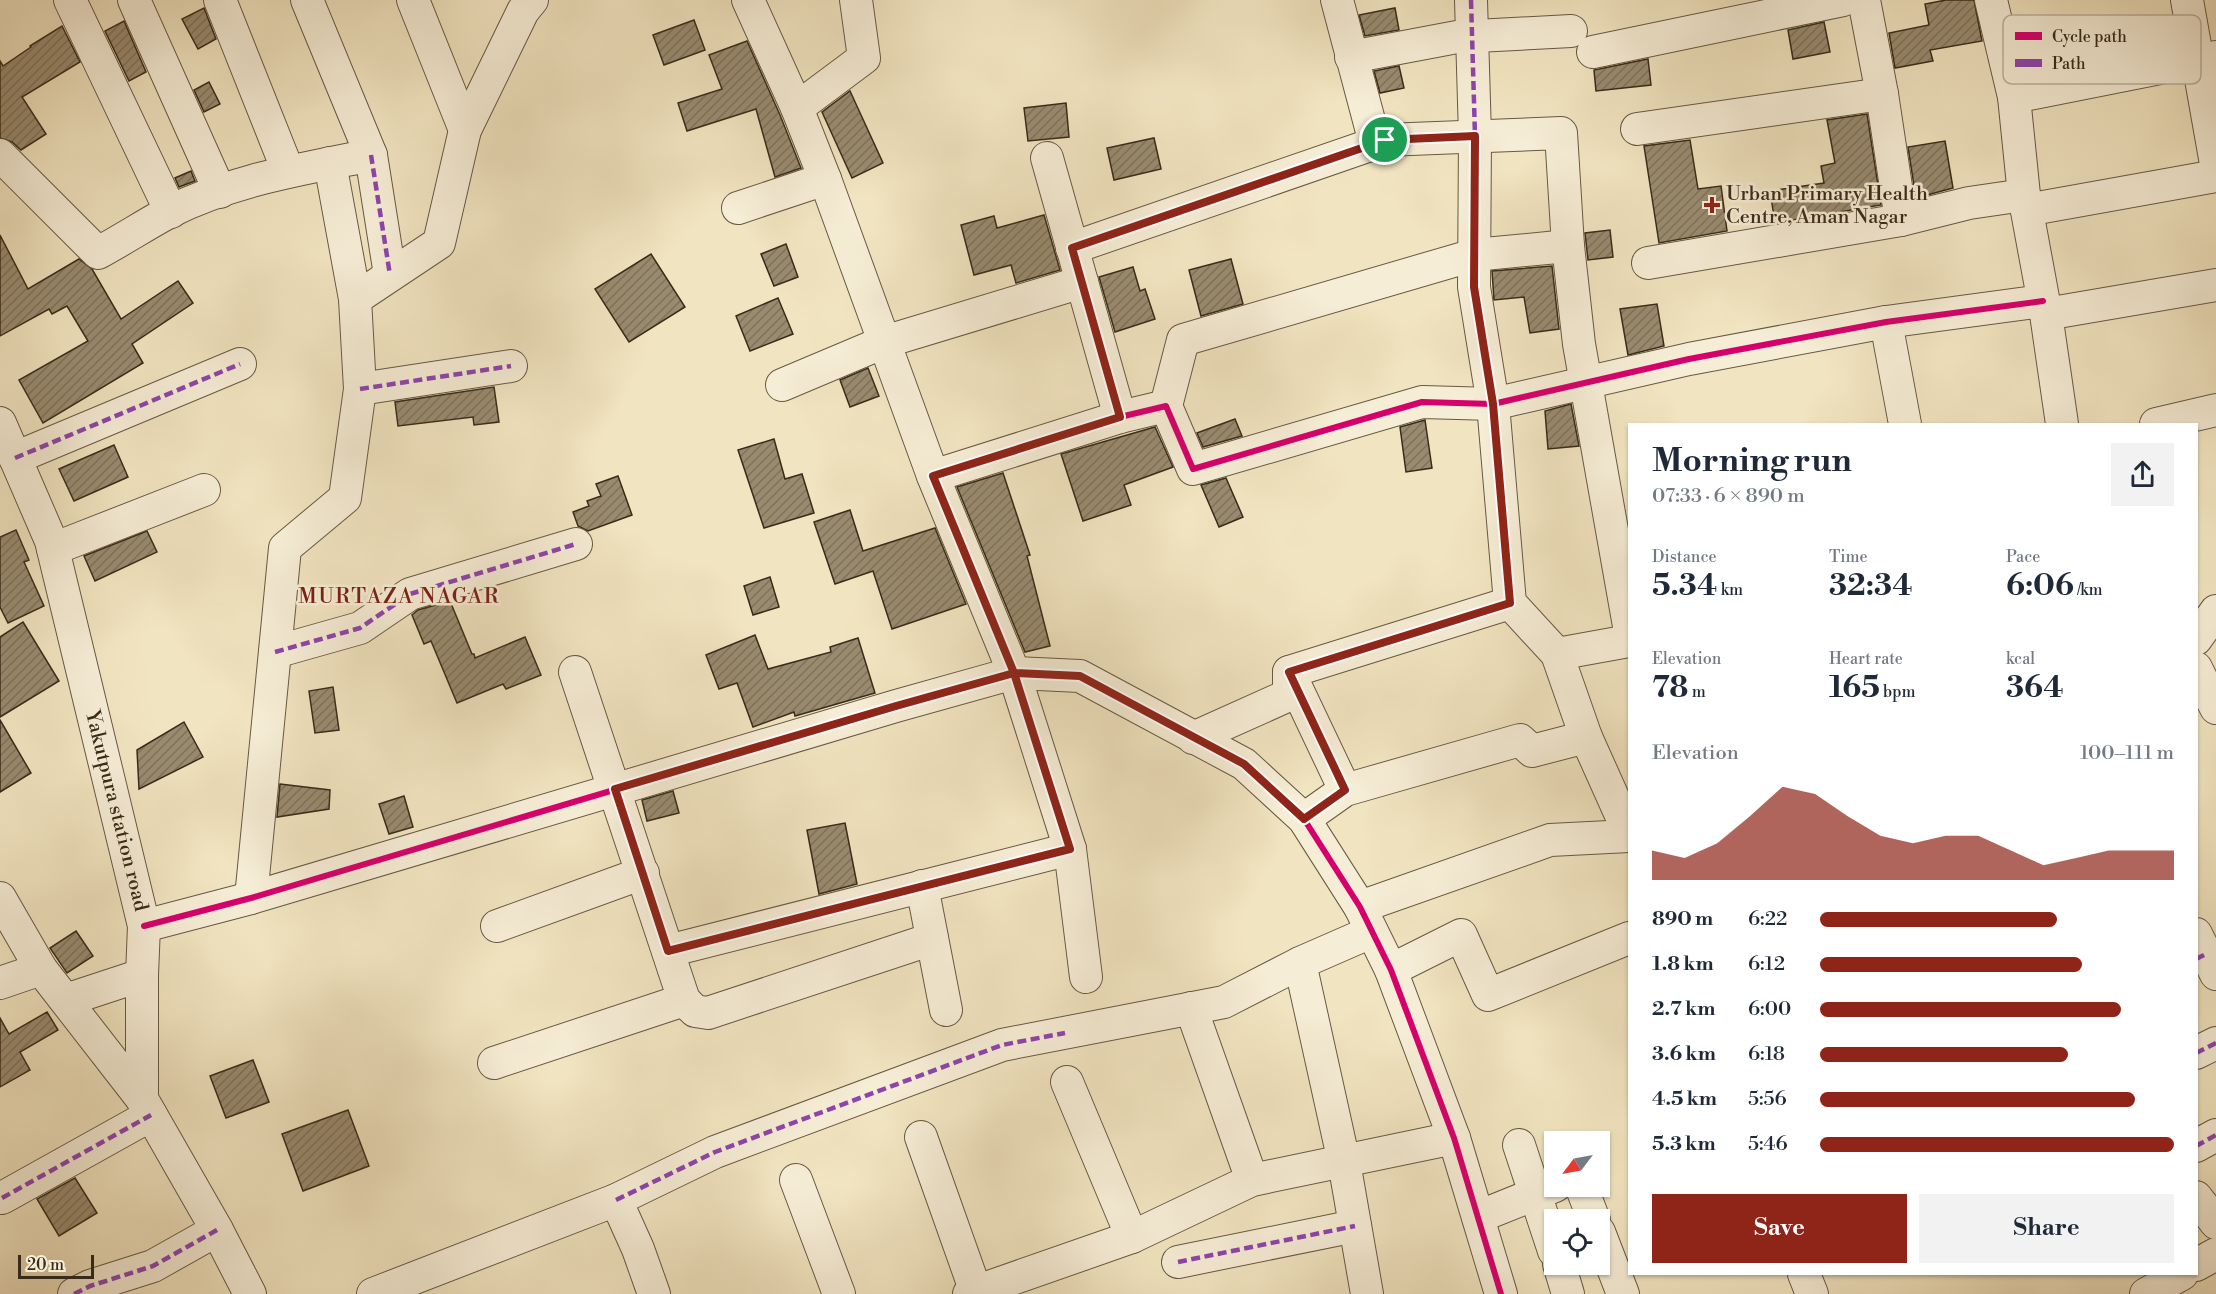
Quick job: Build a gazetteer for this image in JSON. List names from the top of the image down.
{
  "streets": {
    "street": ["Yakutpura station road"]
  },
  "districts": ["MURTAZA NAGAR"],
  "places": {
    "health": ["Urban Primary Health Centre, Aman Nagar"]
  },
  "legend": ["Cycle path", "Path"],
  "scale_bar": "20 m",
  "north": "bottom left",
  "page": {
    "heading": ["Morning run", "07:33 · 6 × 890 m"],
    "stats": [
      ["Distance", "5.34 km"],
      ["Time", "32:34"],
      ["Pace", "6:06 /km"],
      ["Elevation", "78 m"],
      ["Heart rate", "165 bpm"],
      ["kcal", "364"]
    ],
    "chart": ["Elevation", "100–111 m"],
    "list": [
      {
        "name": "890 m",
        "note": "6:22"
      },
      {
        "name": "1.8 km",
        "note": "6:12"
      },
      {
        "name": "2.7 km",
        "note": "6:00"
      },
      {
        "name": "3.6 km",
        "note": "6:18"
      },
      {
        "name": "4.5 km",
        "note": "5:56"
      },
      {
        "name": "5.3 km",
        "note": "5:46"
      }
    ],
    "buttons": ["Save", "Share"],
    "scale": "20 m"
  }
}
